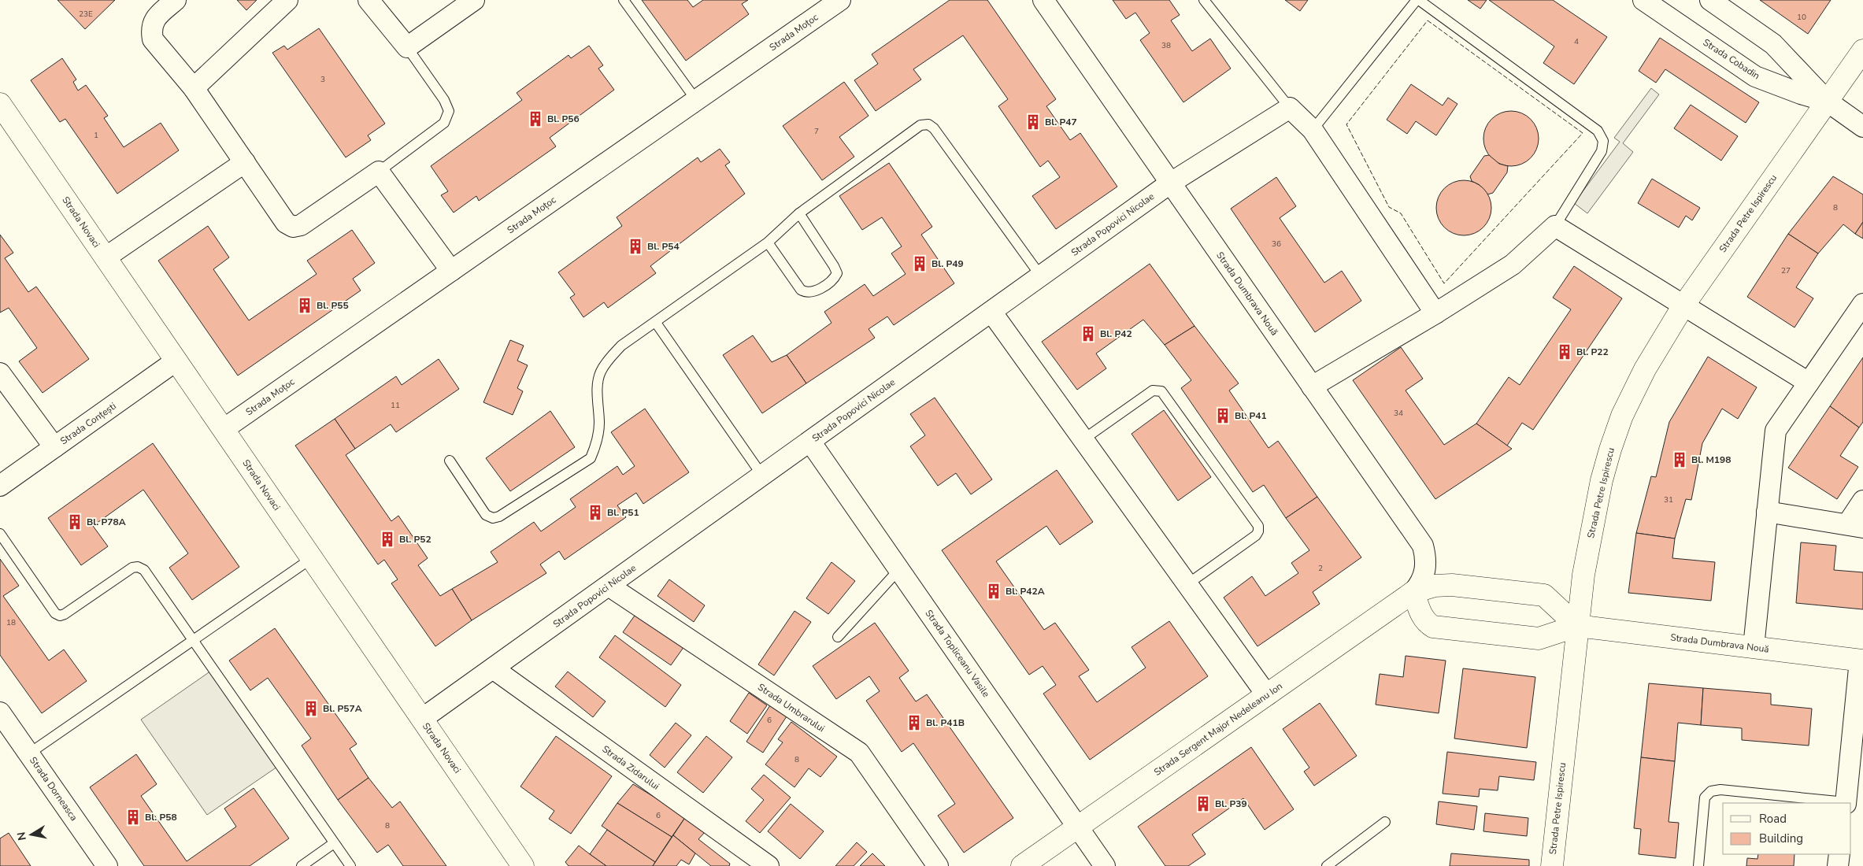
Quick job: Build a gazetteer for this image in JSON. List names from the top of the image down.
{
  "streets": {
    "street": [
      "Strada Moțoc",
      "Strada Cobadin",
      "Strada Petre Ispirescu",
      "Strada Novaci",
      "Strada Popovici Nicolae",
      "Strada Dumbrava Nouă",
      "Strada Conțești",
      "Strada Topliceanu Vasile",
      "Strada Umbrarului",
      "Strada Sergent Major Nedeleanu Ion",
      "Strada Zidarului",
      "Strada Dorneasca"
    ]
  },
  "crossings": [
    ["Strada Moțoc", "Strada Novaci"],
    ["Strada Cobadin", "Strada Petre Ispirescu"],
    ["Strada Petre Ispirescu", "Strada Dumbrava Nouă"],
    ["Strada Novaci", "Strada Popovici Nicolae"],
    ["Strada Novaci", "Strada Conțești"],
    ["Strada Popovici Nicolae", "Strada Dumbrava Nouă"],
    ["Strada Popovici Nicolae", "Strada Topliceanu Vasile"],
    ["Strada Popovici Nicolae", "Strada Umbrarului"],
    ["Strada Popovici Nicolae", "Strada Zidarului"],
    ["Strada Dumbrava Nouă", "Strada Sergent Major Nedeleanu Ion"],
    ["Strada Topliceanu Vasile", "Strada Sergent Major Nedeleanu Ion"]
  ],
  "places": {
    "building": [
      "Bl. P56",
      "Bl. P47",
      "Bl. P54",
      "Bl. P49",
      "Bl. P55",
      "Bl. P42",
      "Bl. P22",
      "Bl. P41",
      "Bl. M198",
      "Bl. P51",
      "Bl. P78A",
      "Bl. P52",
      "Bl. P42A",
      "Bl. P57A",
      "Bl. P41B",
      "Bl. P39",
      "Bl. P58"
    ]
  },
  "house_numbers": [
    "23E",
    "10",
    "4",
    "38",
    "3",
    "7",
    "1",
    "8",
    "36",
    "27",
    "11",
    "34",
    "31",
    "2",
    "18",
    "6",
    "8",
    "6",
    "8"
  ],
  "legend": ["Road", "Building"],
  "north": "left"
}
